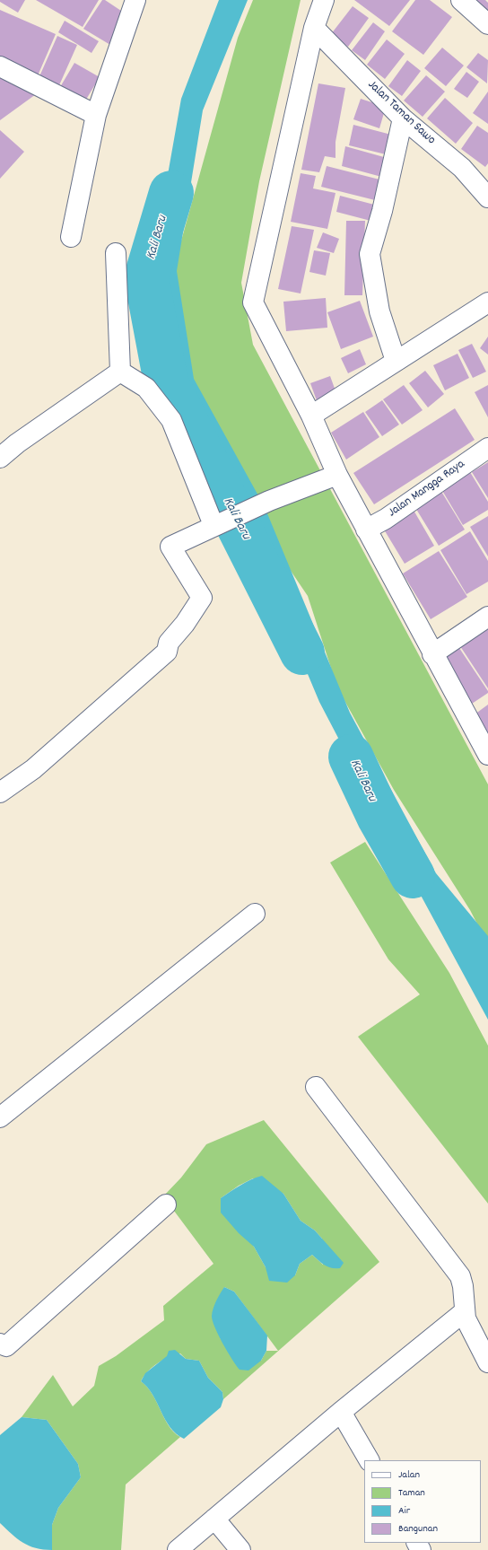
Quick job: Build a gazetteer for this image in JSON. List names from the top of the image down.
{
  "streets": {
    "street": ["Jalan Taman Sawo", "Jalan Mangga Raya"]
  },
  "water": ["Kali Baru"],
  "legend": [
    "Jalan",
    "Taman",
    "Air",
    "Bangunan"
  ]
}
